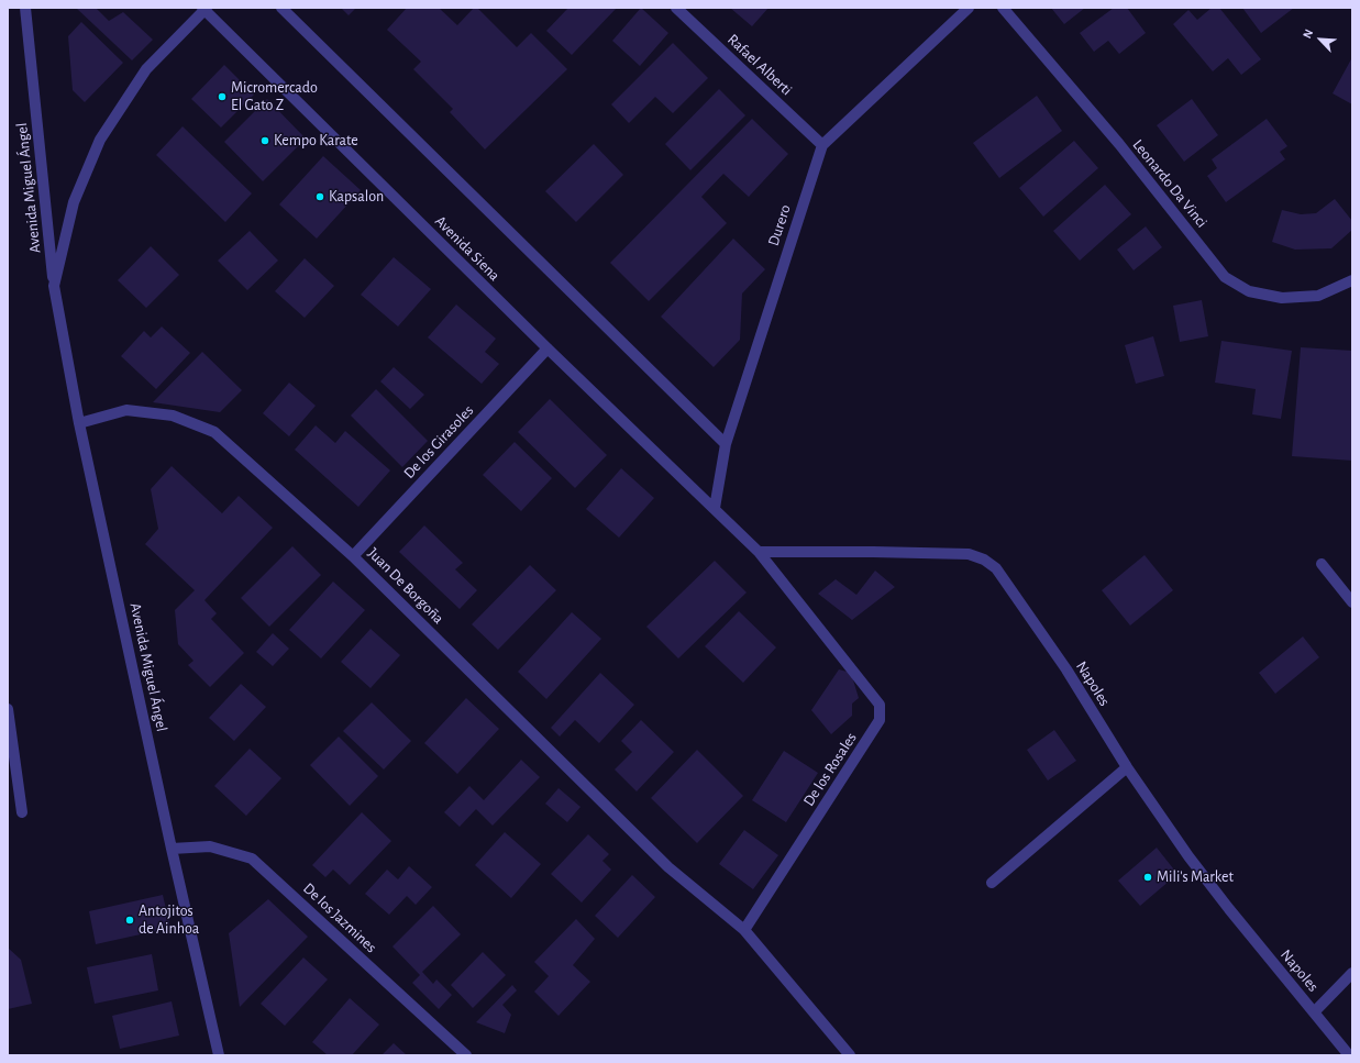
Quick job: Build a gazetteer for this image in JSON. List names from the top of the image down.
{
  "streets": {
    "street": [
      "Rafael Alberti",
      "Leonardo Da Vinci",
      "Avenida Miguel Ángel",
      "Durero",
      "Avenida Siena",
      "De los Girasoles",
      "Juan De Borgoña",
      "Napoles",
      "De los Rosales",
      "De los Jazmines"
    ]
  },
  "crossings": [
    ["Rafael Alberti", "Durero"],
    ["Avenida Miguel Ángel", "Avenida Siena"],
    ["Avenida Miguel Ángel", "Juan De Borgoña"],
    ["Avenida Miguel Ángel", "De los Jazmines"],
    ["Durero", "Avenida Siena"],
    ["Avenida Siena", "De los Girasoles"],
    ["De los Girasoles", "Juan De Borgoña"],
    ["Juan De Borgoña", "De los Rosales"],
    ["Napoles", "De los Rosales"]
  ],
  "places": [
    "Micromercado El Gato Z",
    "Kempo Karate",
    "Kapsalon",
    "Mili's Market",
    "Antojitos de Ainhoa"
  ],
  "north": "top left"
}
